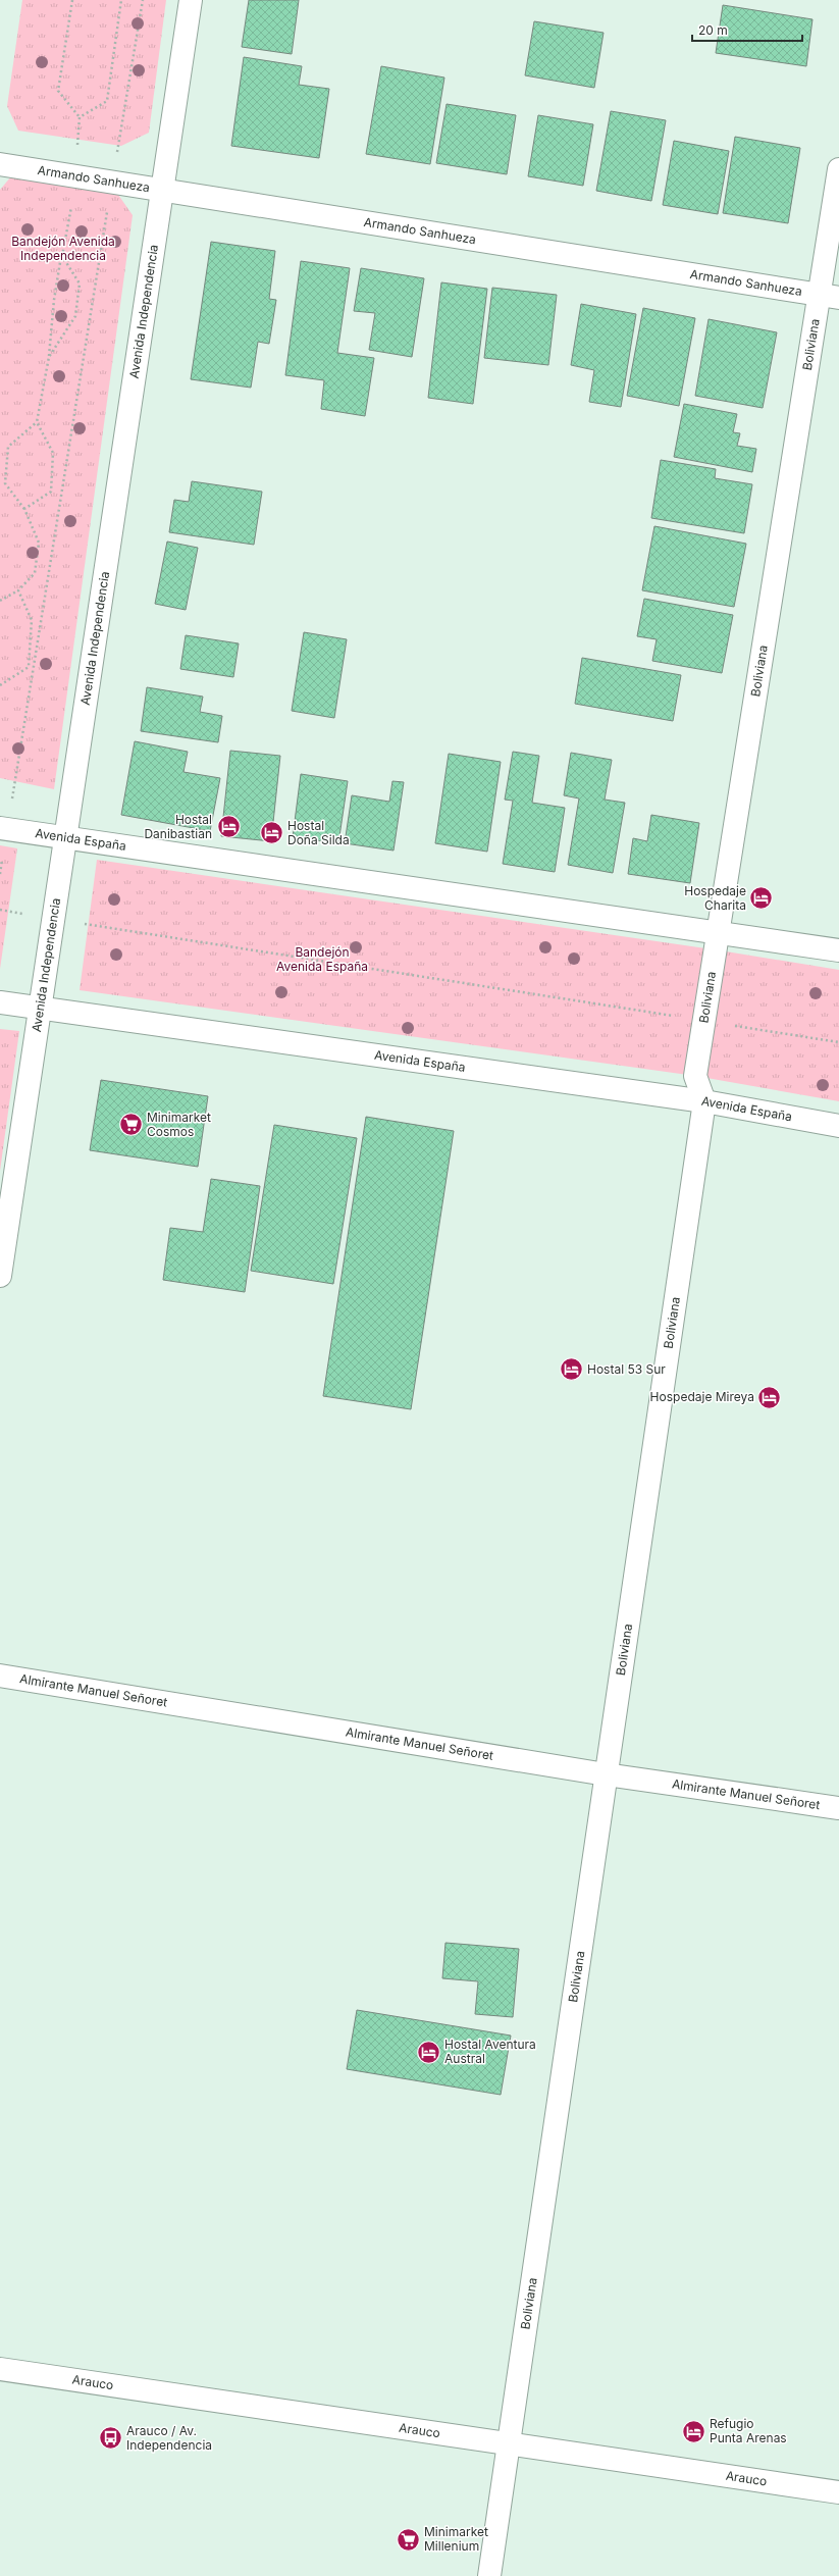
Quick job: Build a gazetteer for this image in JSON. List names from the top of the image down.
{
  "streets": {
    "street": [
      "Armando Sanhueza",
      "Avenida Independencia",
      "Boliviana",
      "Avenida España",
      "Almirante Manuel Señoret",
      "Arauco"
    ]
  },
  "crossings": [
    ["Armando Sanhueza", "Avenida Independencia"],
    ["Armando Sanhueza", "Boliviana"],
    ["Avenida Independencia", "Avenida España"],
    ["Boliviana", "Avenida España"],
    ["Boliviana", "Almirante Manuel Señoret"],
    ["Boliviana", "Arauco"]
  ],
  "parks": ["Bandejón Avenida Independencia", "Bandejón Avenida España"],
  "places": {
    "hotel": [
      "Hostal Danibastian",
      "Hostal Doña Silda",
      "Hospedaje Charita",
      "Hostal 53 Sur",
      "Hospedaje Mireya",
      "Hostal Aventura Austral",
      "Refugio Punta Arenas"
    ],
    "supermarket": ["Minimarket Cosmos", "Minimarket Millenium"],
    "bus stop": ["Arauco / Av. Independencia"]
  },
  "scale_bar": "20 m"
}
